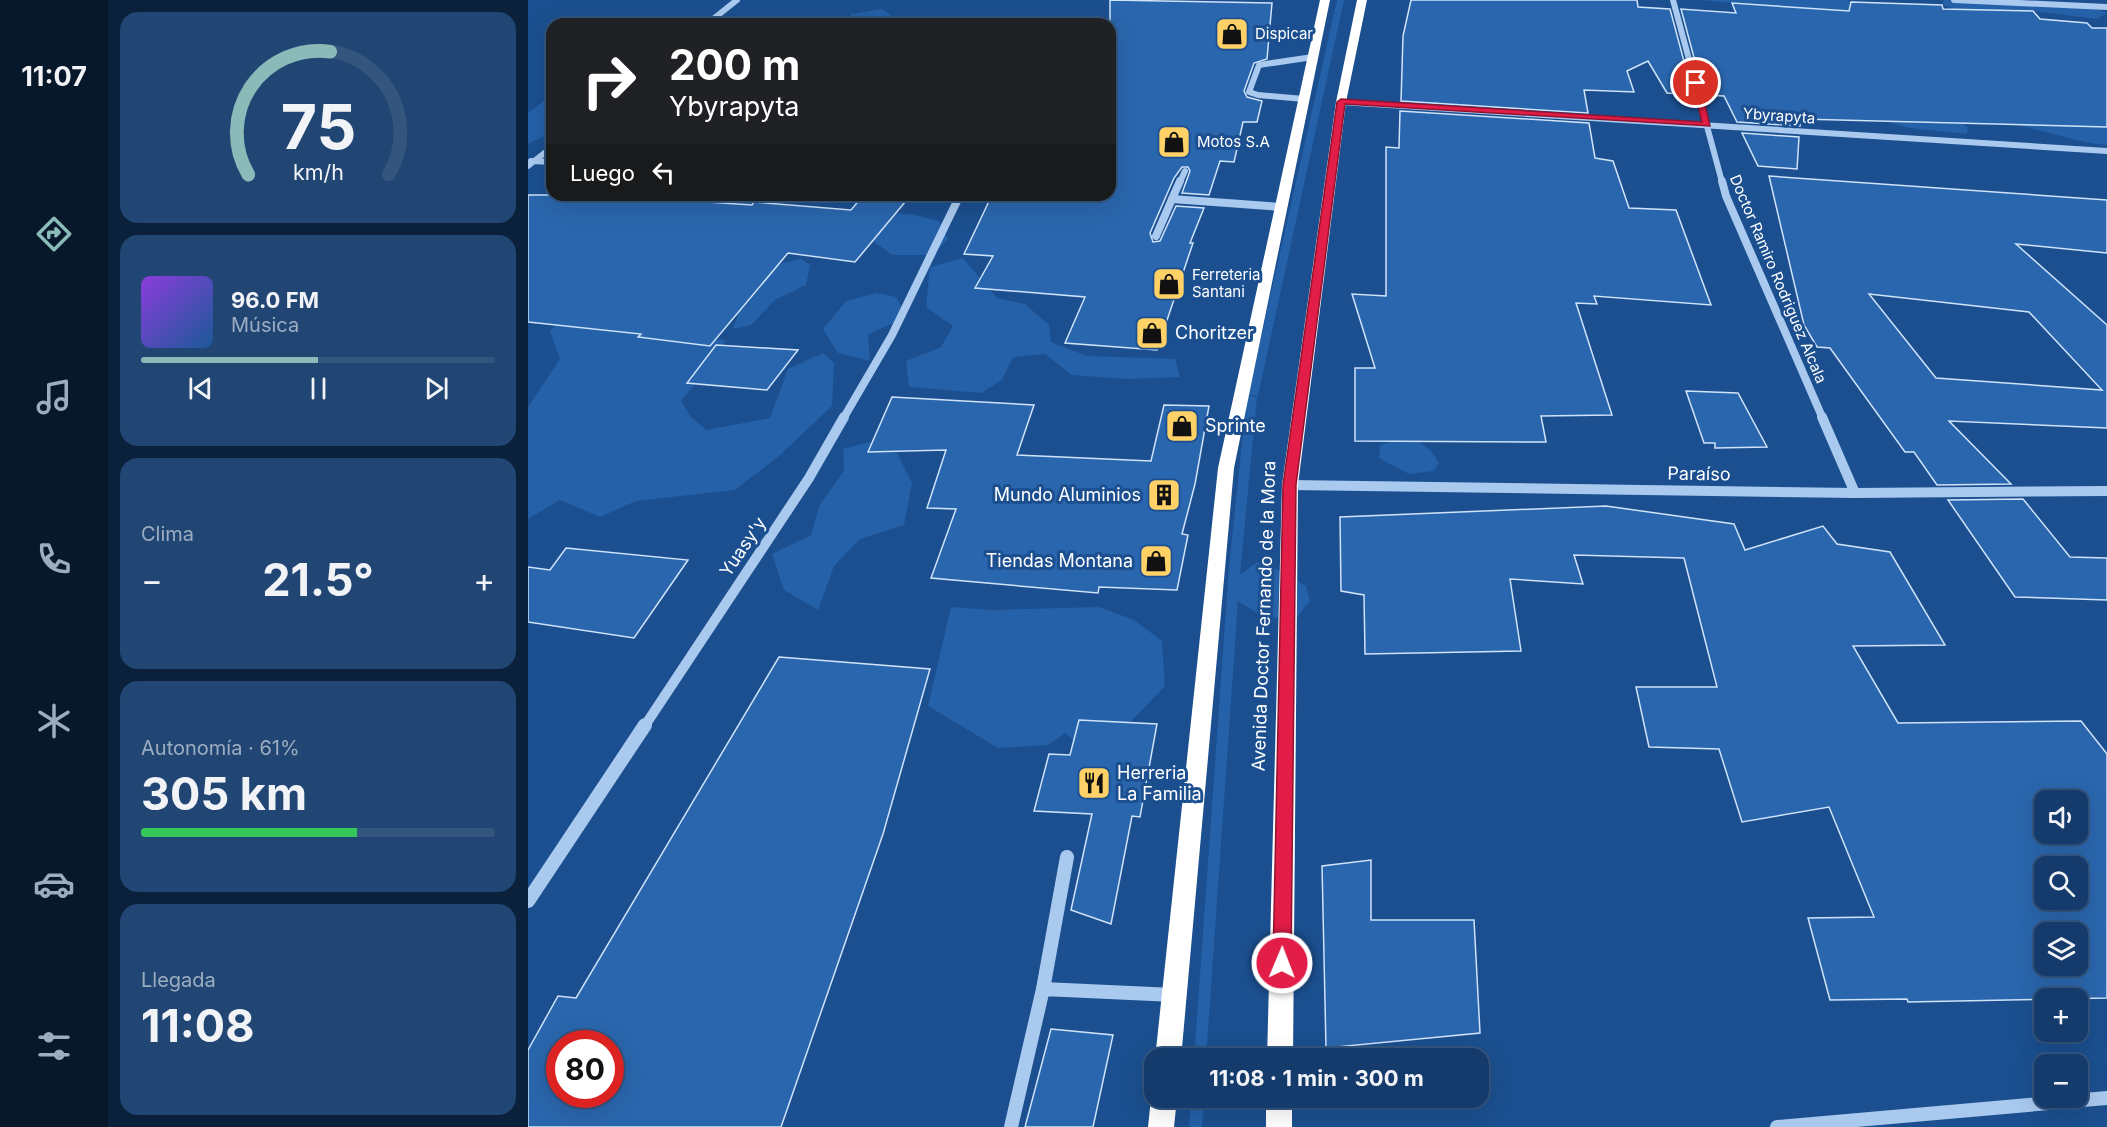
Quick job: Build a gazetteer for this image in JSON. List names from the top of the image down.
{
  "streets": {
    "highway": ["Avenida Doctor Fernando de la Mora"],
    "street": [
      "Ybyrapyta",
      "Doctor Ramiro Rodriguez Alcala",
      "Paraíso",
      "Yuasy'y"
    ]
  },
  "crossings": [
    ["Ybyrapyta", "Doctor Ramiro Rodriguez Alcala"],
    ["Ybyrapyta", "Avenida Doctor Fernando de la Mora"],
    ["Doctor Ramiro Rodriguez Alcala", "Paraíso"],
    ["Paraíso", "Avenida Doctor Fernando de la Mora"]
  ],
  "places": {
    "shop": [
      "Dispicar",
      "Motos S.A",
      "Ferreteria Santani",
      "Choritzer",
      "Sprinte",
      "Tiendas Montana"
    ],
    "building": ["Mundo Aluminios"],
    "restaurant": ["Herreria La Familia"]
  },
  "page": {
    "tabs": "11:07",
    "turn": ["200 m", "Ybyrapyta"],
    "then": "Luego",
    "song": ["96.0 FM", "Música"],
    "tile": [
      "Clima",
      ["Autonomía · 61%", "305 km"],
      ["Llegada", "11:08"]
    ],
    "heat": ["−", "21.5°", "+"],
    "map_buttons": ["+", "−"],
    "limit": "80",
    "trip": "11:08 · 1 min · 300 m",
    "gauge": ["75", "km/h"]
  }
}
